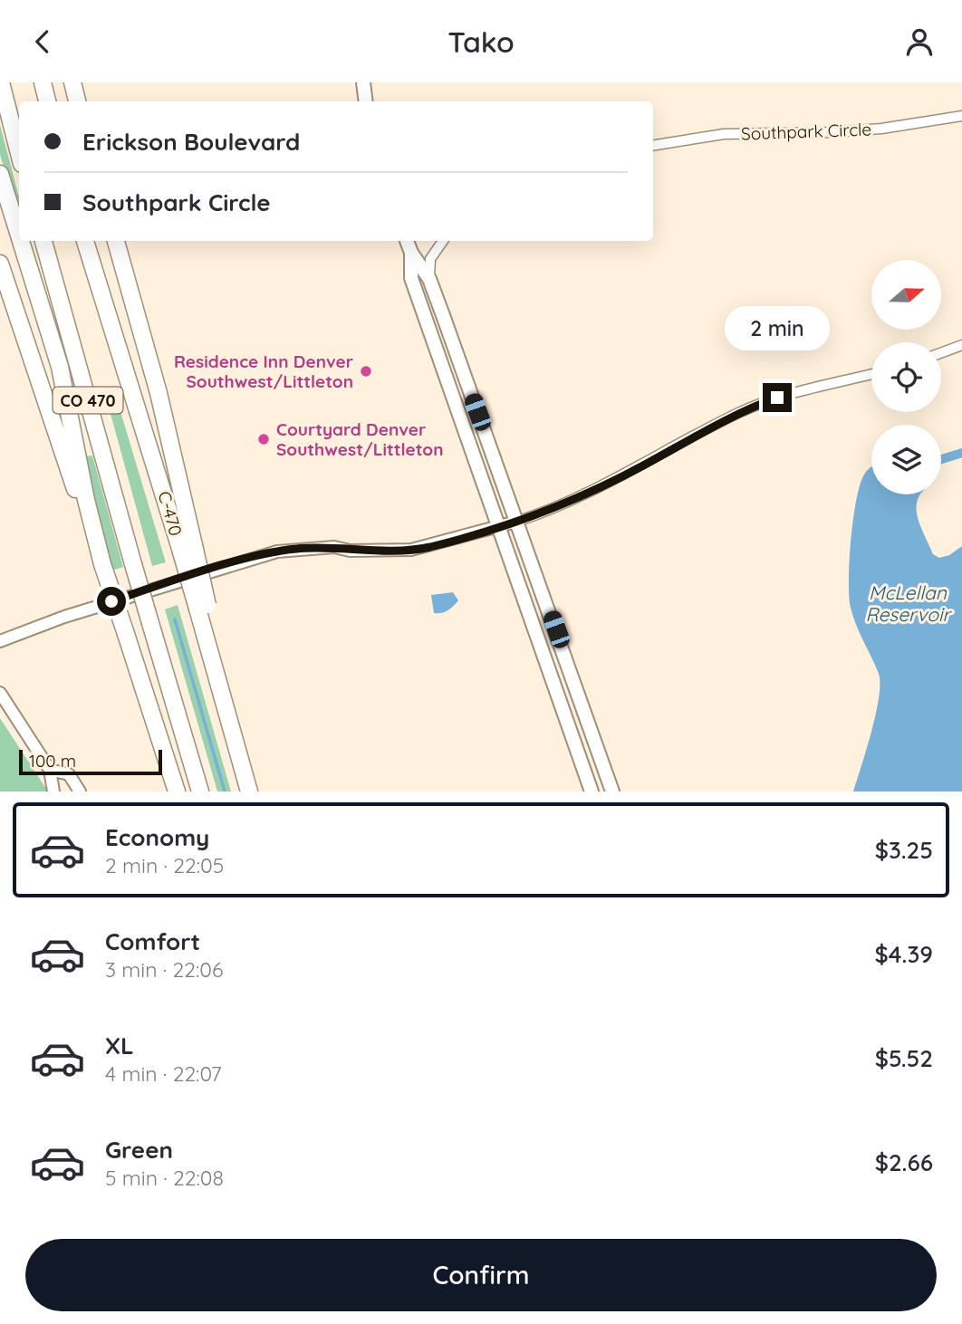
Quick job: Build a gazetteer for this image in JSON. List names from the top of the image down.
{
  "streets": {
    "highway": ["CO 470", "C-470"],
    "street": ["Southpark Circle"]
  },
  "water": ["McLellan Reservoir"],
  "places": ["Residence Inn Denver Southwest/Littleton", "Courtyard Denver Southwest/Littleton"],
  "scale_bar": "100 m",
  "north": "right",
  "page": {
    "header": "Tako",
    "banner": ["Erickson Boulevard", "Southpark Circle"],
    "bubble": "2 min",
    "scale": "100 m",
    "list": [
      {
        "name": "Economy",
        "note": "2 min · 22:05",
        "value": "$3.25"
      },
      {
        "name": "Comfort",
        "note": "3 min · 22:06",
        "value": "$4.39"
      },
      {
        "name": "XL",
        "note": "4 min · 22:07",
        "value": "$5.52"
      },
      {
        "name": "Green",
        "note": "5 min · 22:08",
        "value": "$2.66"
      }
    ],
    "buttons": "Confirm"
  }
}
